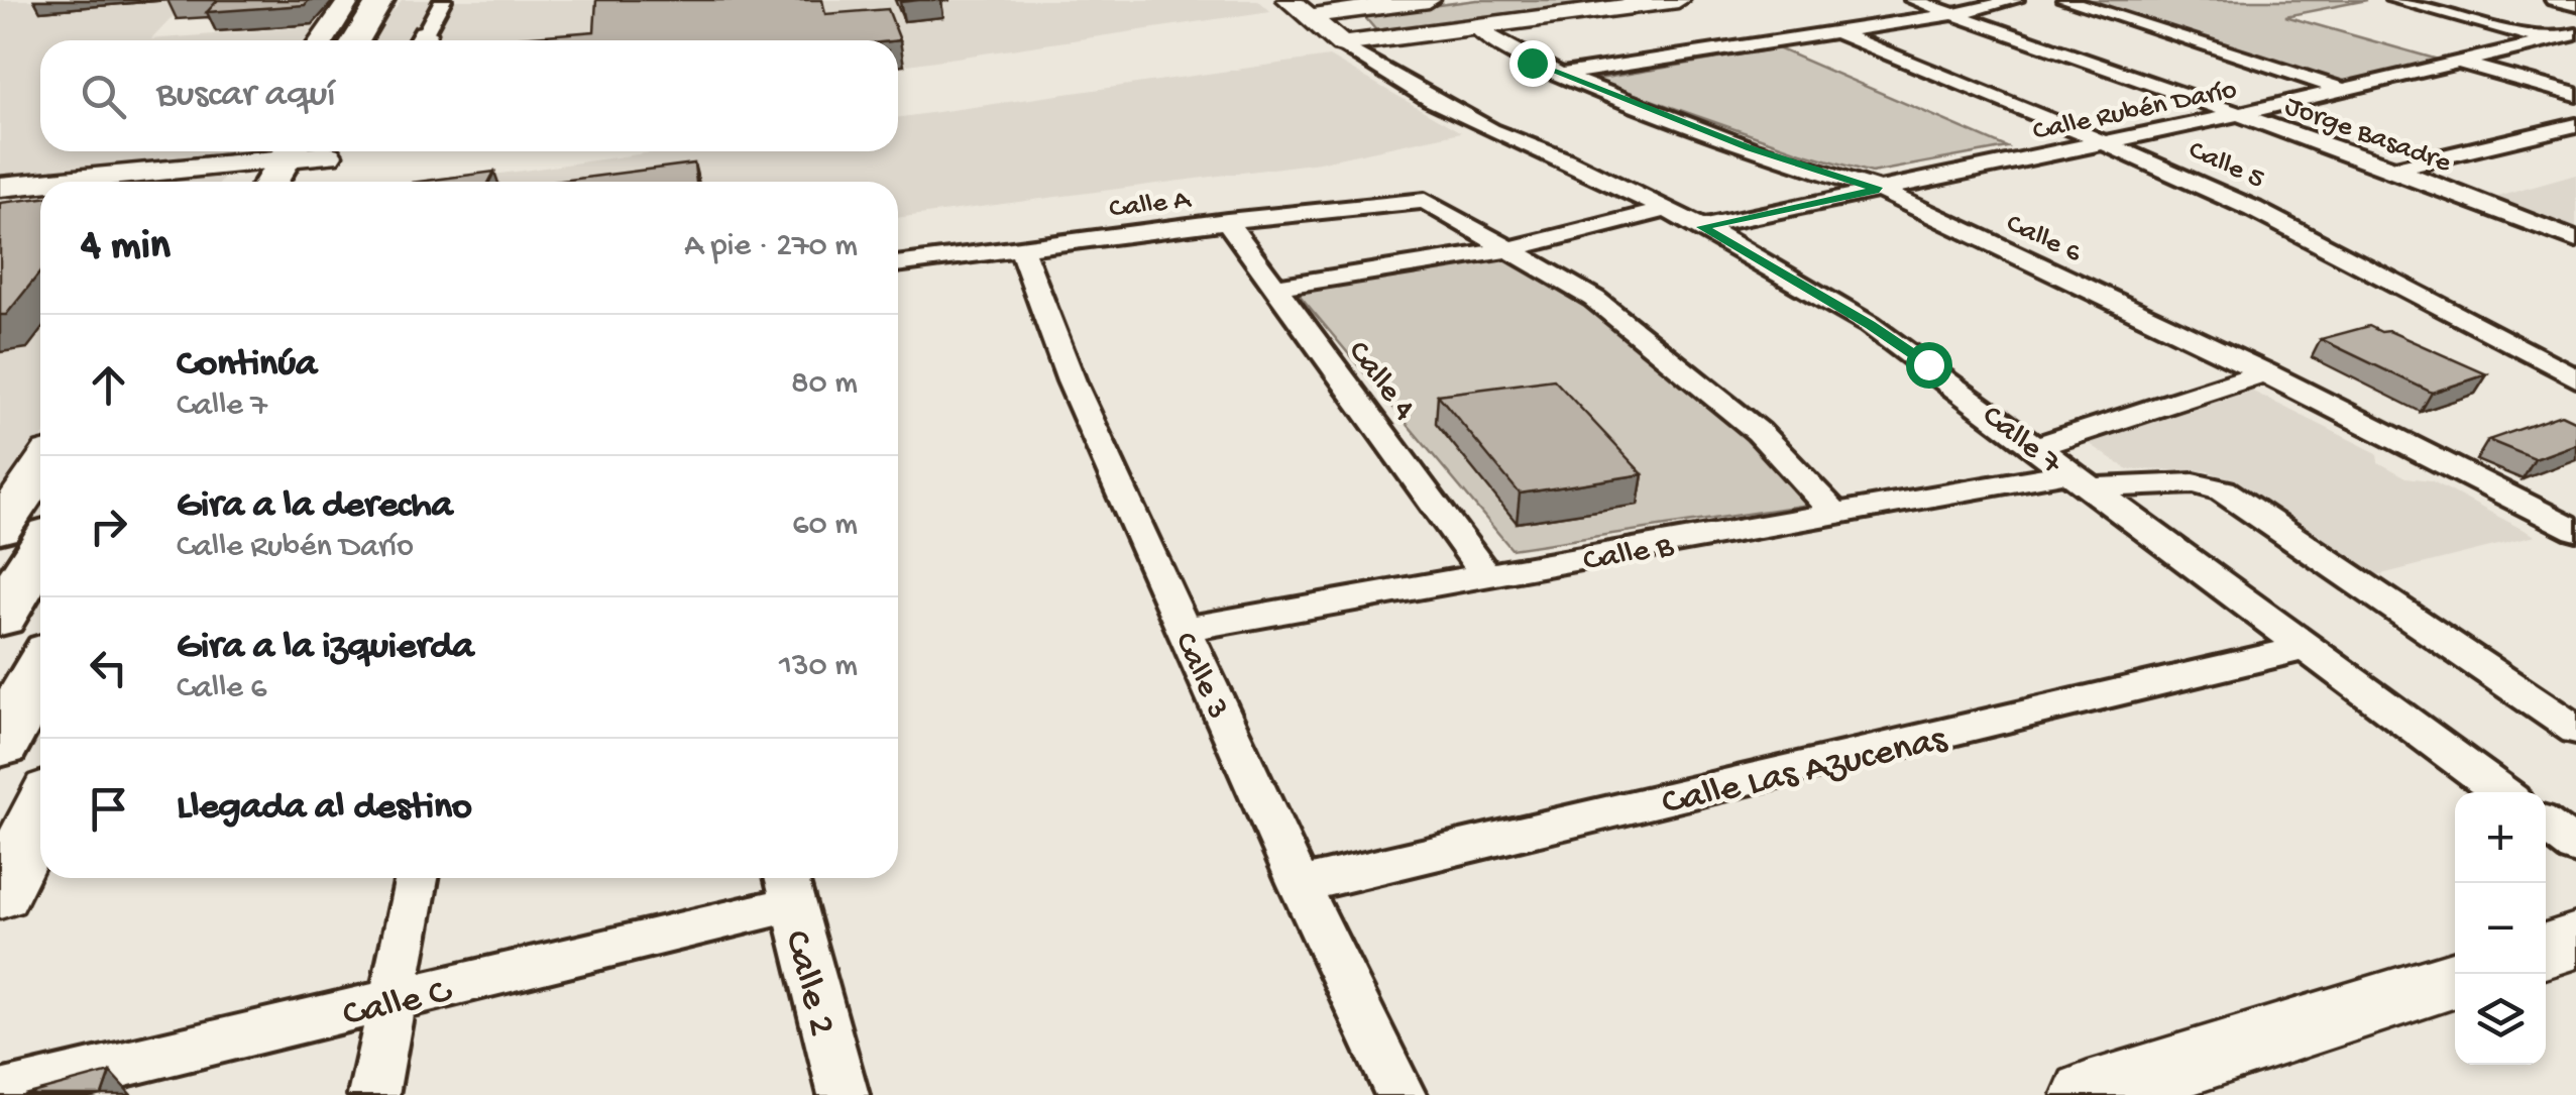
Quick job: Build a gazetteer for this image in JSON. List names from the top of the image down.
{
  "streets": {
    "street": [
      "Calle Rubén Darío",
      "Jorge Basadre",
      "Calle 5",
      "Calle A",
      "Calle 6",
      "Calle 4",
      "Calle 7",
      "Calle B",
      "Calle 3",
      "Calle Las Azucenas",
      "Calle 2",
      "Calle C"
    ]
  },
  "crossings": [
    ["Calle Rubén Darío", "Jorge Basadre"],
    ["Calle Rubén Darío", "Calle 5"],
    ["Calle Rubén Darío", "Calle 6"],
    ["Calle Rubén Darío", "Calle 7"],
    ["Calle A", "Calle 4"],
    ["Calle A", "Calle 3"],
    ["Calle 4", "Calle B"],
    ["Calle 7", "Calle B"],
    ["Calle 7", "Calle Las Azucenas"],
    ["Calle B", "Calle 3"],
    ["Calle 3", "Calle Las Azucenas"],
    ["Calle 2", "Calle C"]
  ],
  "page": {
    "search": "Buscar aquí",
    "heading": ["4 min", "A pie · 270 m"],
    "list": [
      ["Continúa", "Calle 7", "80 m"],
      ["Gira a la derecha", "Calle Rubén Darío", "60 m"],
      ["Gira a la izquierda", "Calle 6", "130 m"],
      "Llegada al destino"
    ],
    "map_buttons": ["+", "−"]
  }
}
